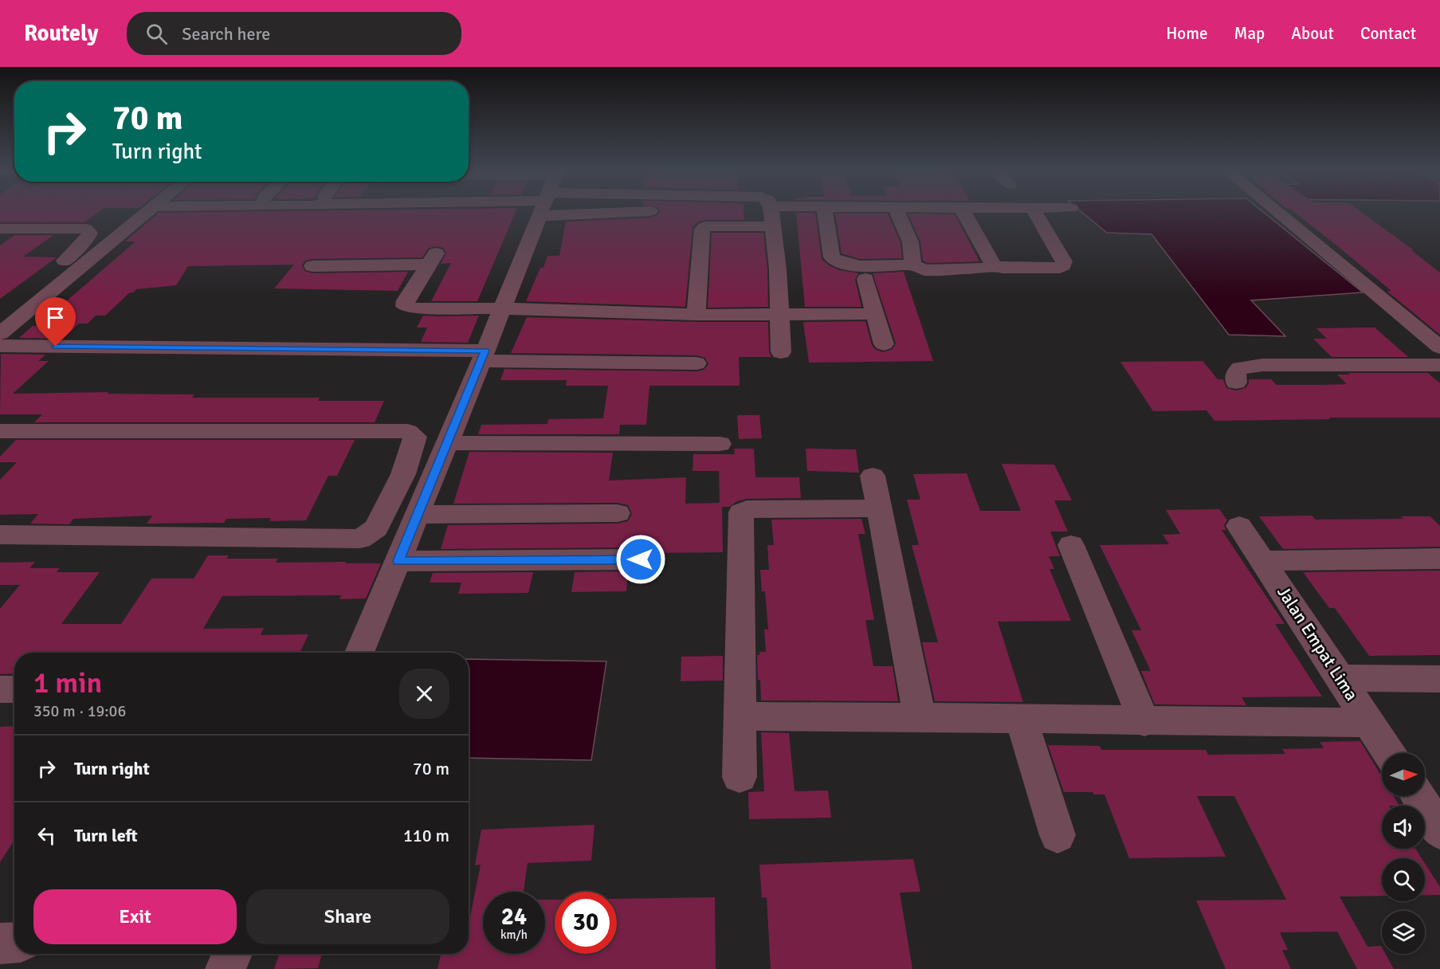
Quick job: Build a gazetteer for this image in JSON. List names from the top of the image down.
{
  "streets": {
    "street": ["Jalan Empat Lima"]
  },
  "north": "right",
  "page": {
    "header": "Routely",
    "search": "Search here",
    "nav": [
      "Home",
      "Map",
      "About",
      "Contact"
    ],
    "turn": ["70 m", "Turn right"],
    "heading": ["1 min", "350 m · 19:06"],
    "list": [
      {
        "name": "Turn right",
        "value": "70 m"
      },
      {
        "name": "Turn left",
        "value": "110 m"
      }
    ],
    "buttons": ["Exit", "Share"],
    "speed": "24 km/h",
    "limit": "30"
  }
}
